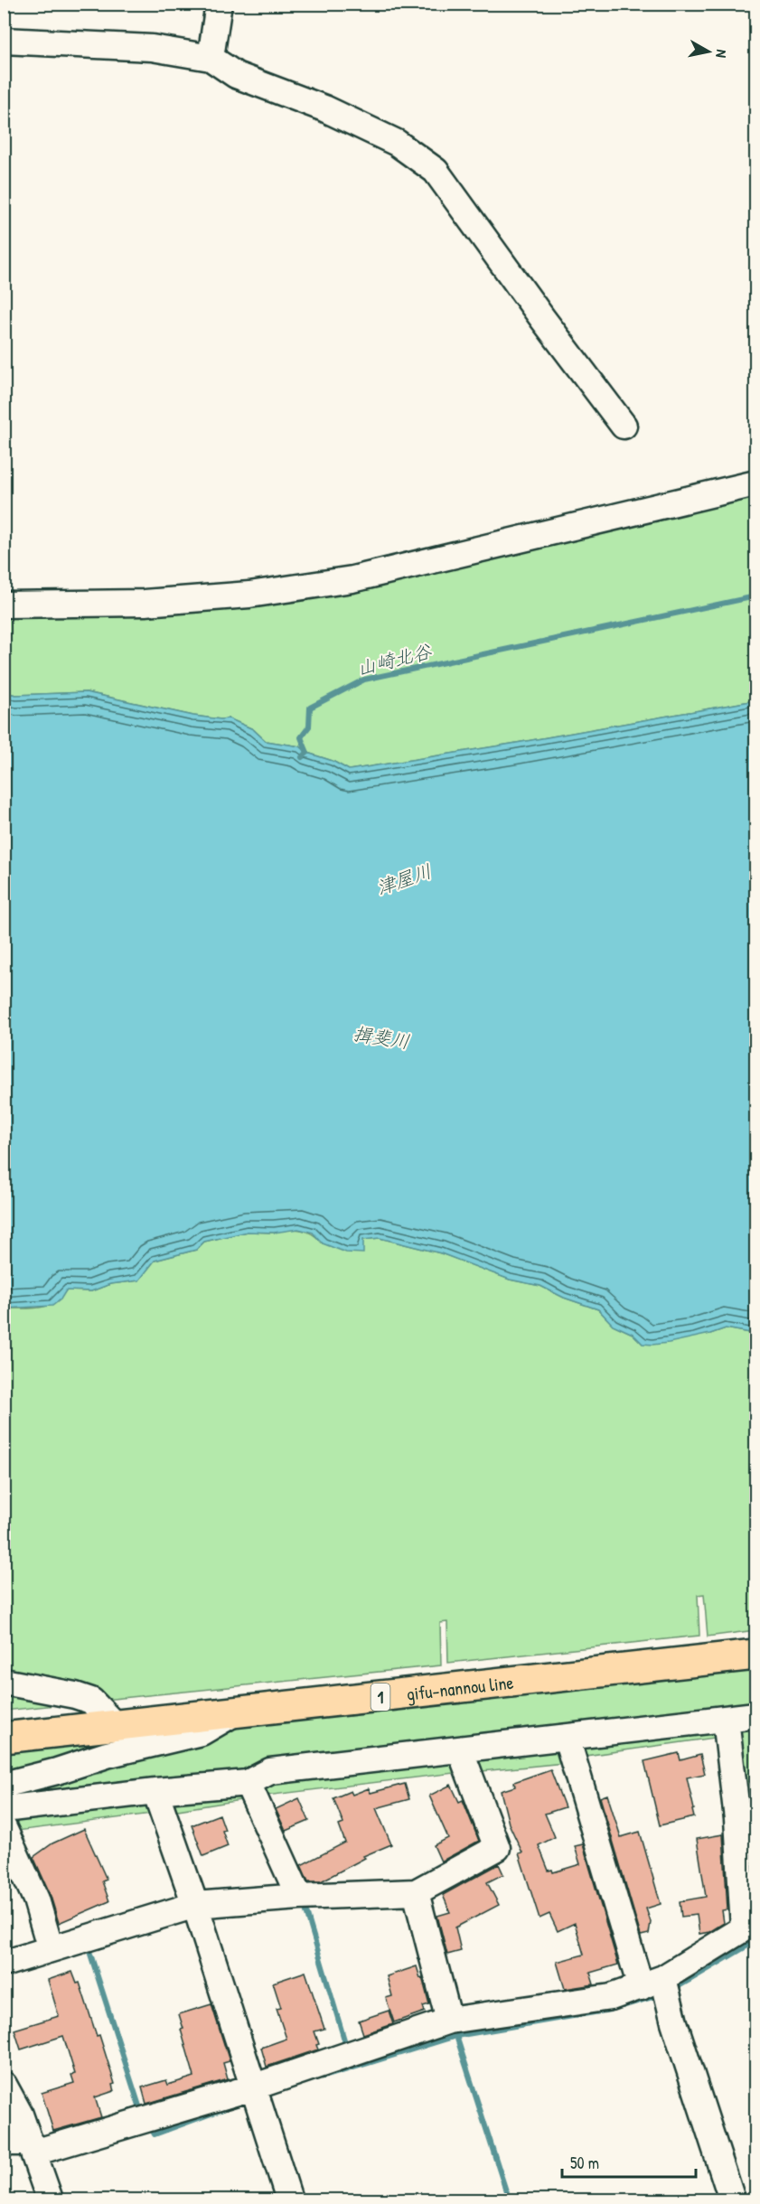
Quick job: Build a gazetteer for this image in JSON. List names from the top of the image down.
{
  "streets": {
    "main road": ["gifu-nannou line", "1"]
  },
  "water": ["山崎北谷", "津屋川", "揖斐川"],
  "scale_bar": "50 m",
  "north": "right"
}
